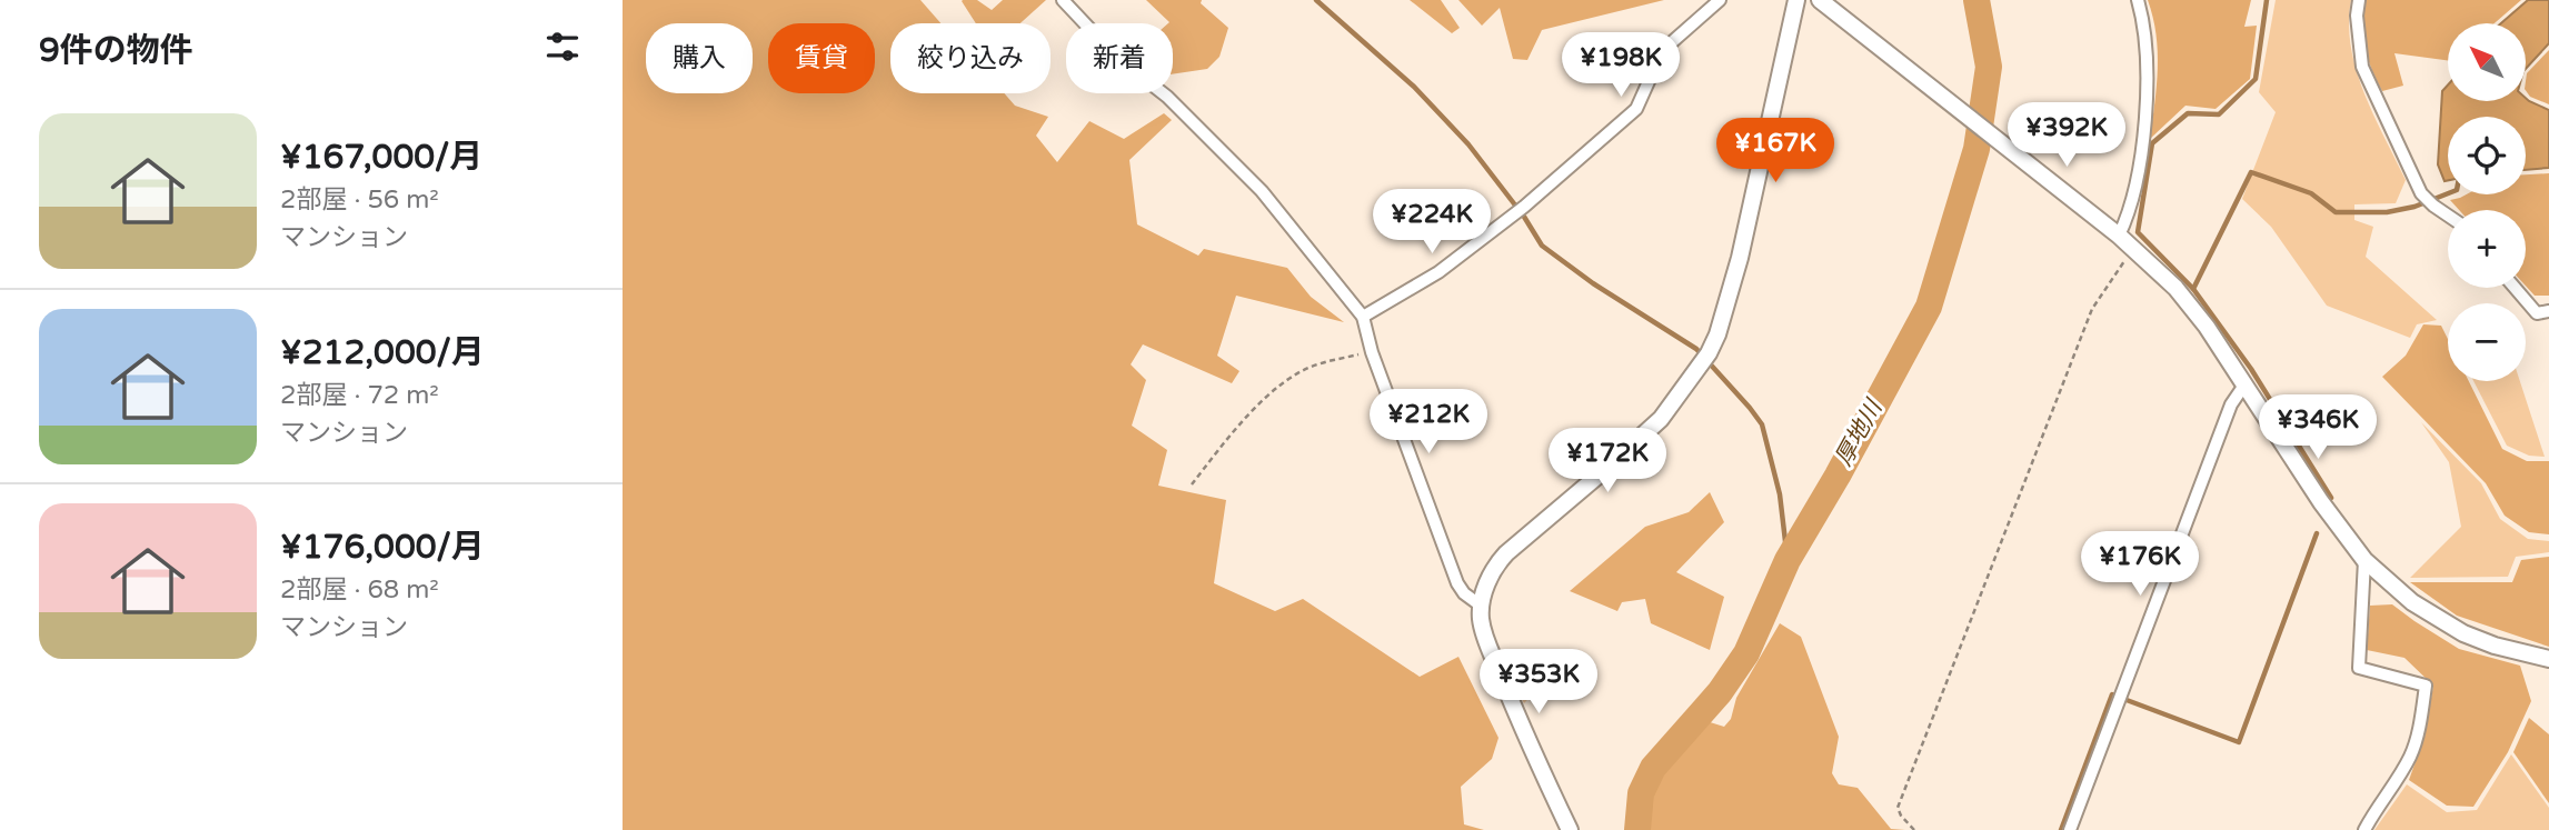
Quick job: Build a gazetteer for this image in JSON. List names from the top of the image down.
{
  "water": ["厚地川"],
  "north": "top left",
  "page": {
    "heading": "9件の物件",
    "map_buttons": ["+", "−"],
    "chip": [
      "購入",
      "賃貸",
      "絞り込み",
      "新着"
    ],
    "price": [
      "¥198K",
      "¥392K",
      "¥167K",
      "¥224K",
      "¥212K",
      "¥346K",
      "¥172K",
      "¥176K",
      "¥353K"
    ],
    "list": [
      {
        "name": "¥167,000/月",
        "note": "2部屋 · 56 m² · マンション"
      },
      {
        "name": "¥212,000/月",
        "note": "2部屋 · 72 m² · マンション"
      },
      {
        "name": "¥176,000/月",
        "note": "2部屋 · 68 m² · マンション"
      }
    ]
  }
}
